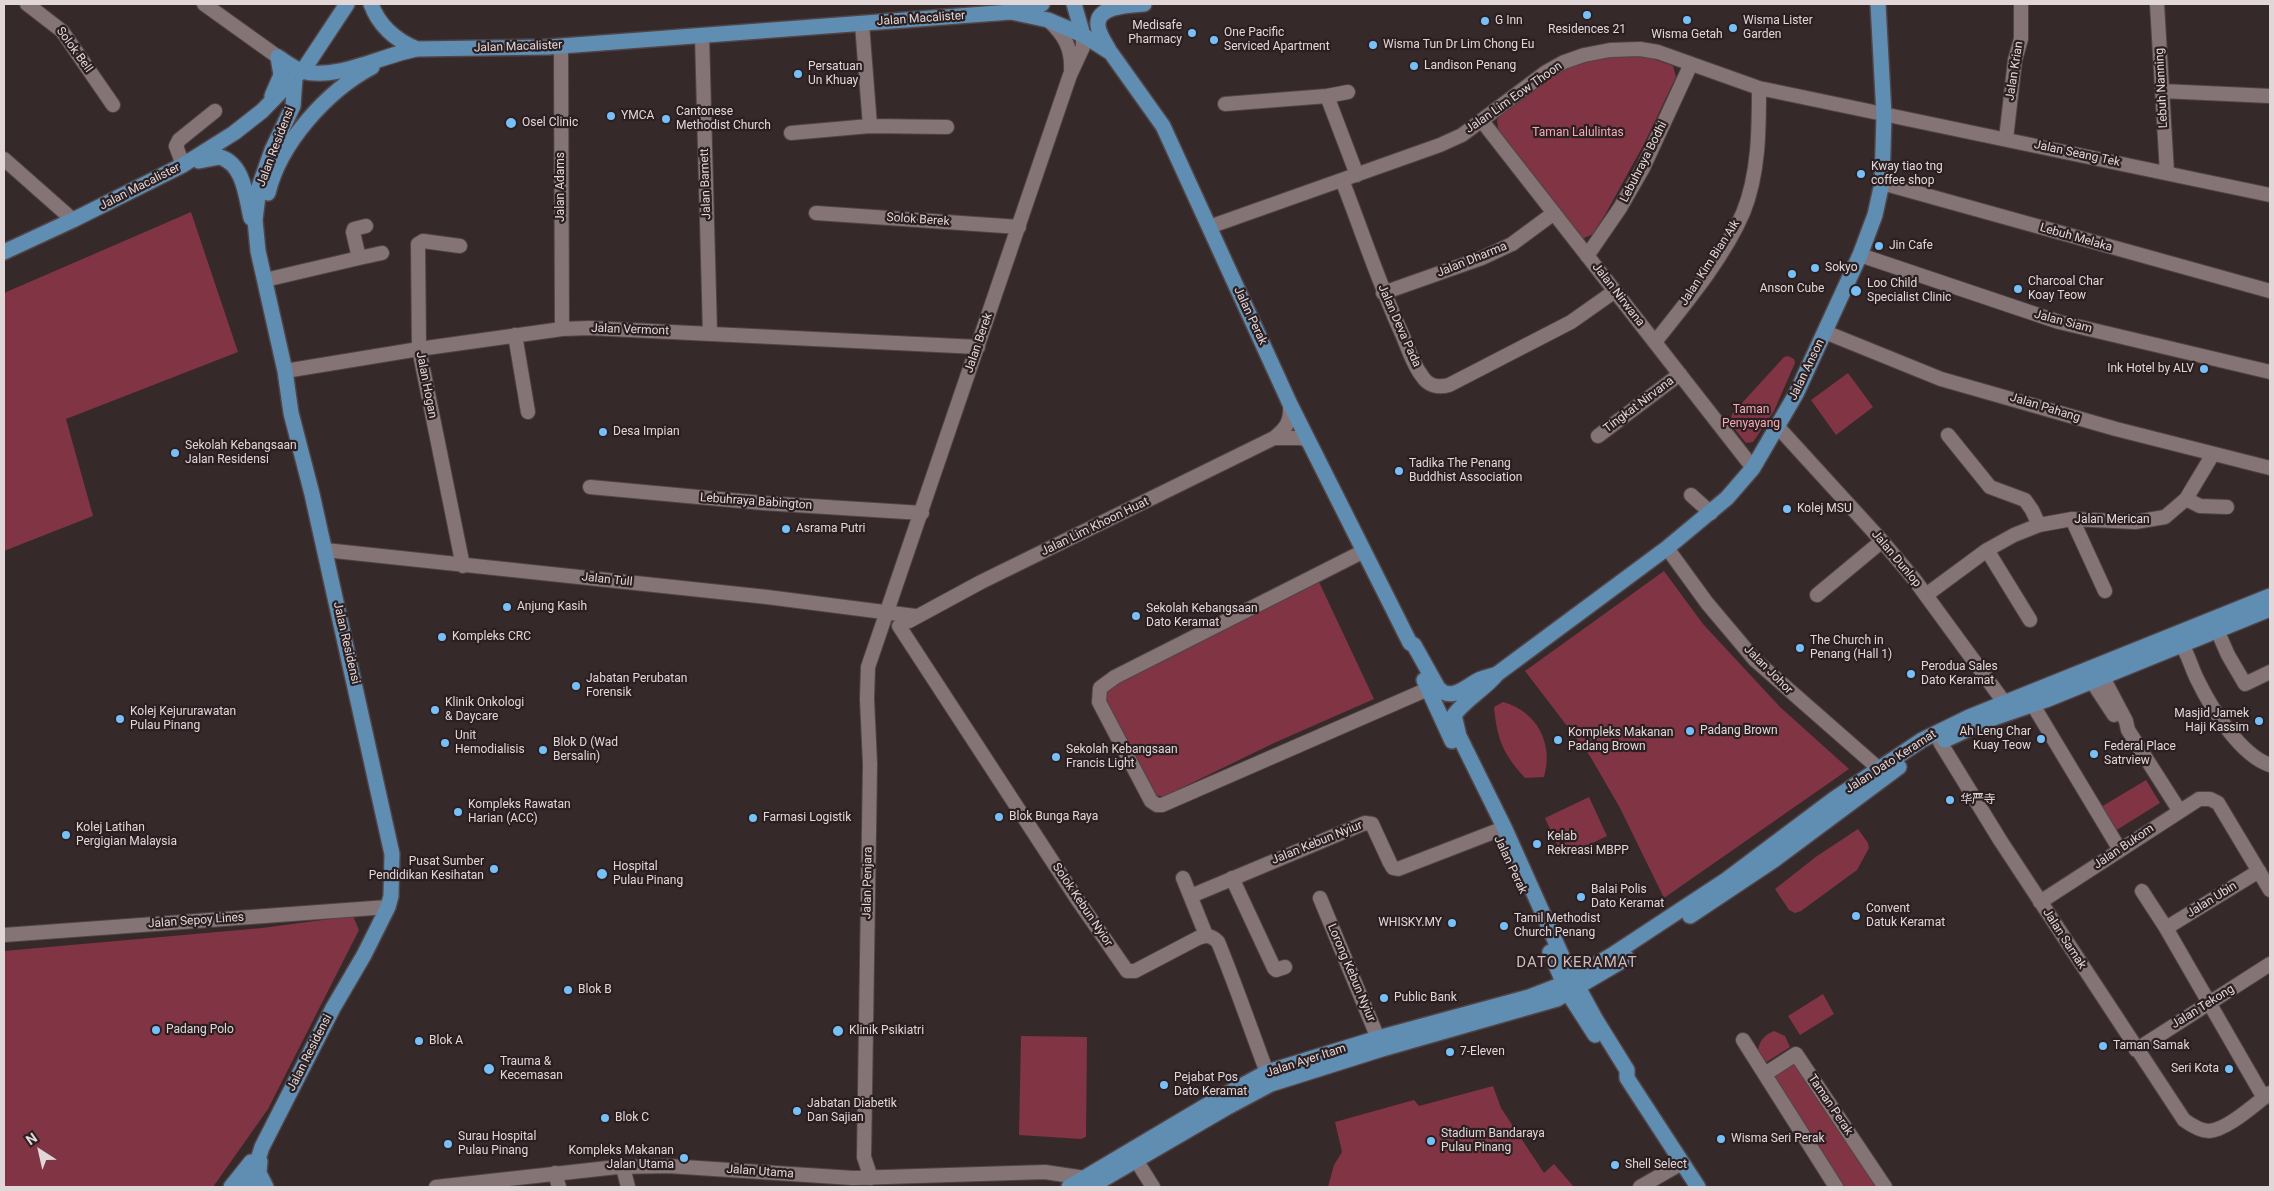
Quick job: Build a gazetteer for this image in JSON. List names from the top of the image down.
{
  "streets": {
    "main road": [
      "Jalan Macalister",
      "Jalan Residensi",
      "Jalan Perak",
      "Jalan Anson",
      "Jalan Dato Keramat",
      "Jalan Ayer Itam"
    ],
    "street": [
      "Solok Bell",
      "Jalan Krian",
      "Lebuh Nanning",
      "Jalan Lim Eow Thoon",
      "Jalan Seang Tek",
      "Lebuhraya Bodhi",
      "Jalan Barnett",
      "Jalan Adams",
      "Solok Berek",
      "Lebuh Melaka",
      "Jalan Dharma",
      "Jalan Kim Bian Aik",
      "Jalan Nirwana",
      "Jalan Siam",
      "Jalan Deva Pada",
      "Jalan Vermont",
      "Jalan Berek",
      "Jalan Hogan",
      "Tingkat Nirvana",
      "Jalan Pahang",
      "Lebuhraya Babington",
      "Jalan Merican",
      "Jalan Lim Khoon Huat",
      "Jalan Dunlop",
      "Jalan Tull",
      "Jalan Johor",
      "Jalan Kebun Nyiur",
      "Jalan Bukom",
      "Jalan Penjara",
      "Jalan Ubin",
      "Solok Kebun Nyior",
      "Jalan Sepoy Lines",
      "Jalan Samak",
      "Lorong Kebun Nyiur",
      "Jalan Tekong",
      "Taman Perak",
      "Jalan Utama"
    ]
  },
  "crossings": [
    ["Jalan Macalister", "Jalan Residensi"],
    ["Jalan Macalister", "Jalan Barnett"],
    ["Jalan Macalister", "Jalan Adams"],
    ["Jalan Macalister", "Jalan Perak"],
    ["Jalan Macalister", "Jalan Berek"],
    ["Jalan Krian", "Jalan Seang Tek"],
    ["Lebuh Nanning", "Jalan Seang Tek"],
    ["Jalan Lim Eow Thoon", "Jalan Seang Tek"],
    ["Jalan Lim Eow Thoon", "Lebuhraya Bodhi"],
    ["Jalan Lim Eow Thoon", "Jalan Kim Bian Aik"],
    ["Jalan Lim Eow Thoon", "Jalan Nirwana"],
    ["Jalan Lim Eow Thoon", "Jalan Perak"],
    ["Jalan Lim Eow Thoon", "Jalan Deva Pada"],
    ["Jalan Lim Eow Thoon", "Jalan Anson"],
    ["Jalan Residensi", "Jalan Vermont"],
    ["Jalan Residensi", "Jalan Tull"],
    ["Jalan Residensi", "Jalan Sepoy Lines"],
    ["Jalan Seang Tek", "Jalan Anson"],
    ["Lebuhraya Bodhi", "Jalan Nirwana"],
    ["Jalan Barnett", "Jalan Vermont"],
    ["Jalan Adams", "Jalan Vermont"],
    ["Solok Berek", "Jalan Berek"],
    ["Lebuh Melaka", "Jalan Anson"],
    ["Jalan Dharma", "Jalan Nirwana"],
    ["Jalan Dharma", "Jalan Deva Pada"],
    ["Jalan Kim Bian Aik", "Jalan Nirwana"],
    ["Jalan Nirwana", "Jalan Deva Pada"],
    ["Jalan Nirwana", "Jalan Anson"],
    ["Jalan Nirwana", "Tingkat Nirvana"],
    ["Jalan Perak", "Jalan Berek"],
    ["Jalan Perak", "Jalan Anson"],
    ["Jalan Perak", "Jalan Lim Khoon Huat"],
    ["Jalan Perak", "Jalan Dato Keramat"],
    ["Jalan Perak", "Jalan Kebun Nyiur"],
    ["Jalan Perak", "Jalan Ayer Itam"],
    ["Jalan Siam", "Jalan Anson"],
    ["Jalan Vermont", "Jalan Berek"],
    ["Jalan Vermont", "Jalan Hogan"],
    ["Jalan Berek", "Lebuhraya Babington"],
    ["Jalan Berek", "Jalan Tull"],
    ["Jalan Berek", "Jalan Penjara"],
    ["Jalan Anson", "Jalan Pahang"],
    ["Jalan Anson", "Jalan Dunlop"],
    ["Jalan Anson", "Jalan Johor"],
    ["Jalan Hogan", "Jalan Tull"],
    ["Jalan Pahang", "Jalan Merican"],
    ["Jalan Merican", "Jalan Dunlop"],
    ["Jalan Lim Khoon Huat", "Jalan Penjara"],
    ["Jalan Lim Khoon Huat", "Solok Kebun Nyior"],
    ["Jalan Dunlop", "Jalan Dato Keramat"],
    ["Jalan Tull", "Jalan Penjara"],
    ["Jalan Johor", "Jalan Dato Keramat"],
    ["Jalan Dato Keramat", "Jalan Samak"],
    ["Jalan Dato Keramat", "Jalan Ayer Itam"],
    ["Jalan Bukom", "Jalan Ubin"],
    ["Jalan Bukom", "Jalan Samak"],
    ["Jalan Penjara", "Jalan Utama"],
    ["Jalan Samak", "Jalan Tekong"],
    ["Lorong Kebun Nyiur", "Jalan Ayer Itam"],
    ["Jalan Ayer Itam", "Jalan Utama"]
  ],
  "districts": ["DATO KERAMAT"],
  "parks": ["Taman Lalulintas", "Taman Penyayang"],
  "places": [
    "Residences 21",
    "Wisma Getah",
    "G Inn",
    "Wisma Lister Garden",
    "Medisafe Pharmacy",
    "One Pacific Serviced Apartment",
    "Wisma Tun Dr Lim Chong Eu",
    "Landison Penang",
    "Persatuan Un Khuay",
    "YMCA",
    "Cantonese Methodist Church",
    "Osel Clinic",
    "Kway tiao tng coffee shop",
    "Jin Cafe",
    "Sokyo",
    "Anson Cube",
    "Charcoal Char Koay Teow",
    "Loo Child Specialist Clinic",
    "Ink Hotel by ALV",
    "Desa Impian",
    "Sekolah Kebangsaan Jalan Residensi",
    "Tadika The Penang Buddhist Association",
    "Kolej MSU",
    "Asrama Putri",
    "Anjung Kasih",
    "Sekolah Kebangsaan Dato Keramat",
    "Kompleks CRC",
    "The Church in Penang (Hall 1)",
    "Perodua Sales Dato Keramat",
    "Jabatan Perubatan Forensik",
    "Klinik Onkologi & Daycare",
    "Kolej Kejururawatan Pulau Pinang",
    "Masjid Jamek Haji Kassim",
    "Padang Brown",
    "Ah Leng Char Kuay Teow",
    "Kompleks Makanan Padang Brown",
    "Unit Hemodialisis",
    "Blok D (Wad Bersalin)",
    "Federal Place Satrview",
    "Sekolah Kebangsaan Francis Light",
    "华严寺",
    "Kompleks Rawatan Harian (ACC)",
    "Blok Bunga Raya",
    "Farmasi Logistik",
    "Kolej Latihan Pergigian Malaysia",
    "Kelab Rekreasi MBPP",
    "Pusat Sumber Pendidikan Kesihatan",
    "Hospital Pulau Pinang",
    "Balai Polis Dato Keramat",
    "Convent Datuk Keramat",
    "WHISKY.MY",
    "Tamil Methodist Church Penang",
    "Blok B",
    "Public Bank",
    "Padang Polo",
    "Klinik Psikiatri",
    "Blok A",
    "Taman Samak",
    "7-Eleven",
    "Trauma & Kecemasan",
    "Seri Kota",
    "Pejabat Pos Dato Keramat",
    "Jabatan Diabetik Dan Sajian",
    "Blok C",
    "Wisma Seri Perak",
    "Stadium Bandaraya Pulau Pinang",
    "Surau Hospital Pulau Pinang",
    "Kompleks Makanan Jalan Utama",
    "Shell Select"
  ],
  "north": "top left"
}
